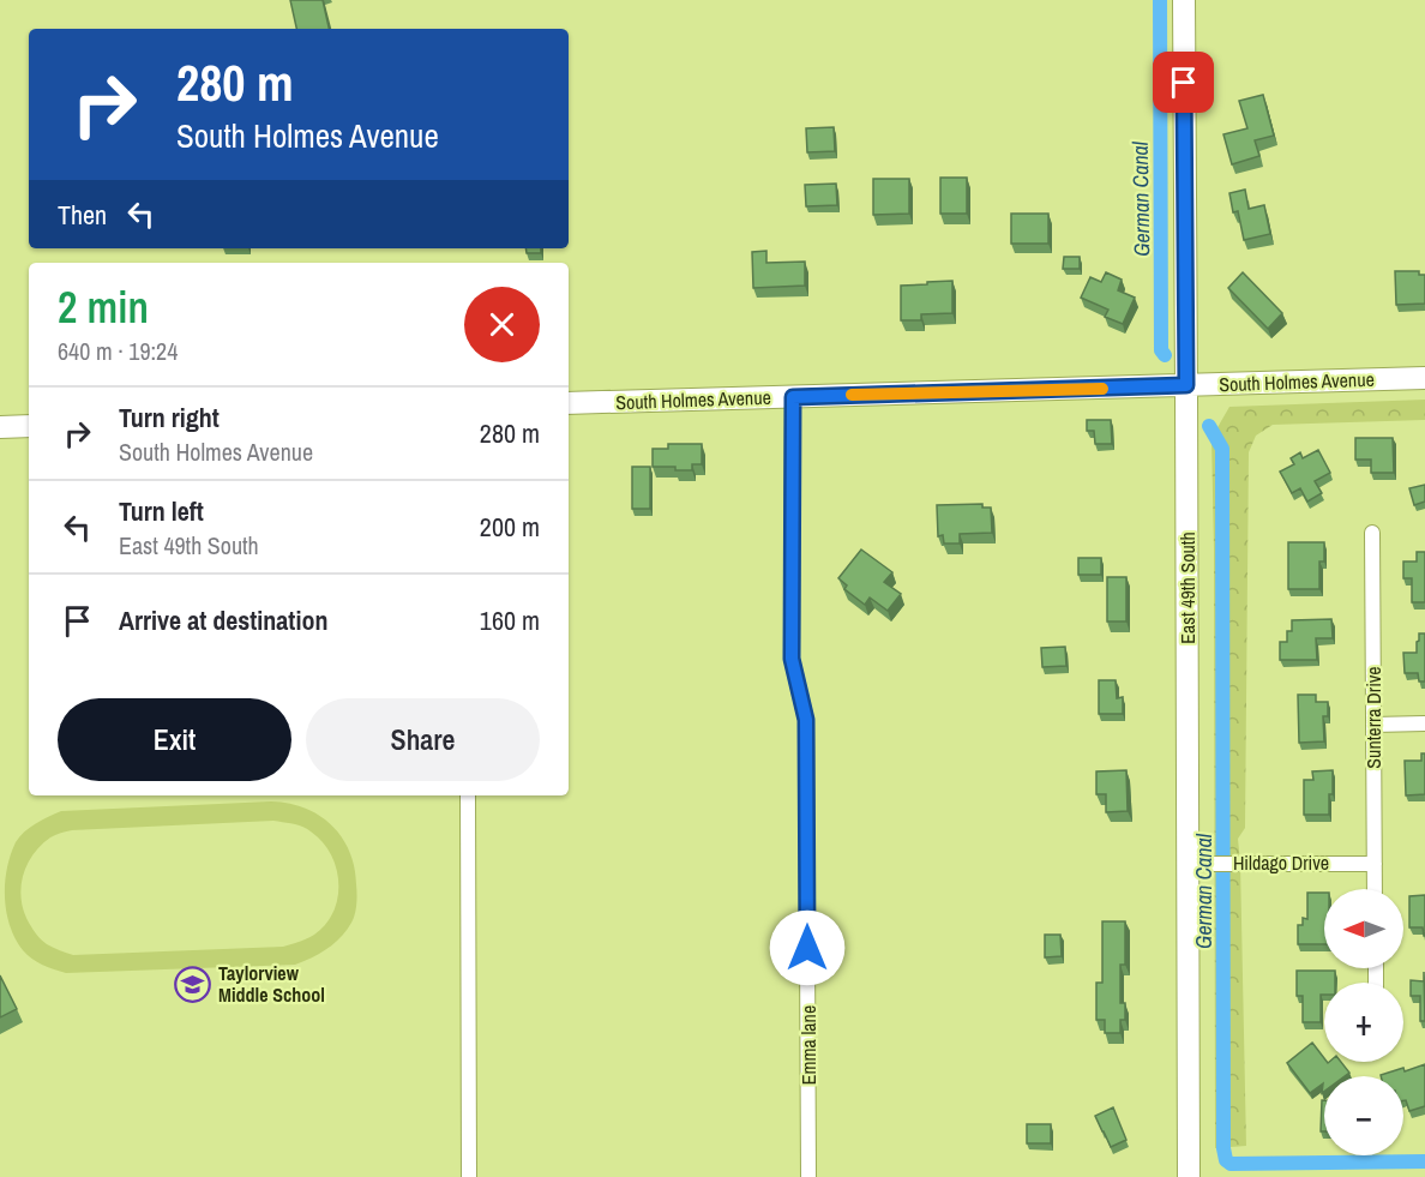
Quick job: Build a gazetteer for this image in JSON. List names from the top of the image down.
{
  "streets": {
    "street": [
      "South Holmes Avenue",
      "East 49th South",
      "Sunterra Drive",
      "Hildago Drive",
      "Emma lane"
    ]
  },
  "crossings": [
    ["South Holmes Avenue", "East 49th South"],
    ["South Holmes Avenue", "Emma lane"],
    ["East 49th South", "Hildago Drive"],
    ["Sunterra Drive", "Hildago Drive"]
  ],
  "water": ["German Canal"],
  "places": {
    "school or university": ["Taylorview Middle School"]
  },
  "north": "left",
  "page": {
    "turn": ["280 m", "South Holmes Avenue"],
    "then": "Then",
    "heading": ["2 min", "640 m · 19:24"],
    "list": [
      {
        "name": "Turn right",
        "note": "South Holmes Avenue",
        "value": "280 m"
      },
      {
        "name": "Turn left",
        "note": "East 49th South",
        "value": "200 m"
      },
      {
        "name": "Arrive at destination",
        "value": "160 m"
      }
    ],
    "buttons": ["Exit", "Share"],
    "map_buttons": ["+", "−"]
  }
}
